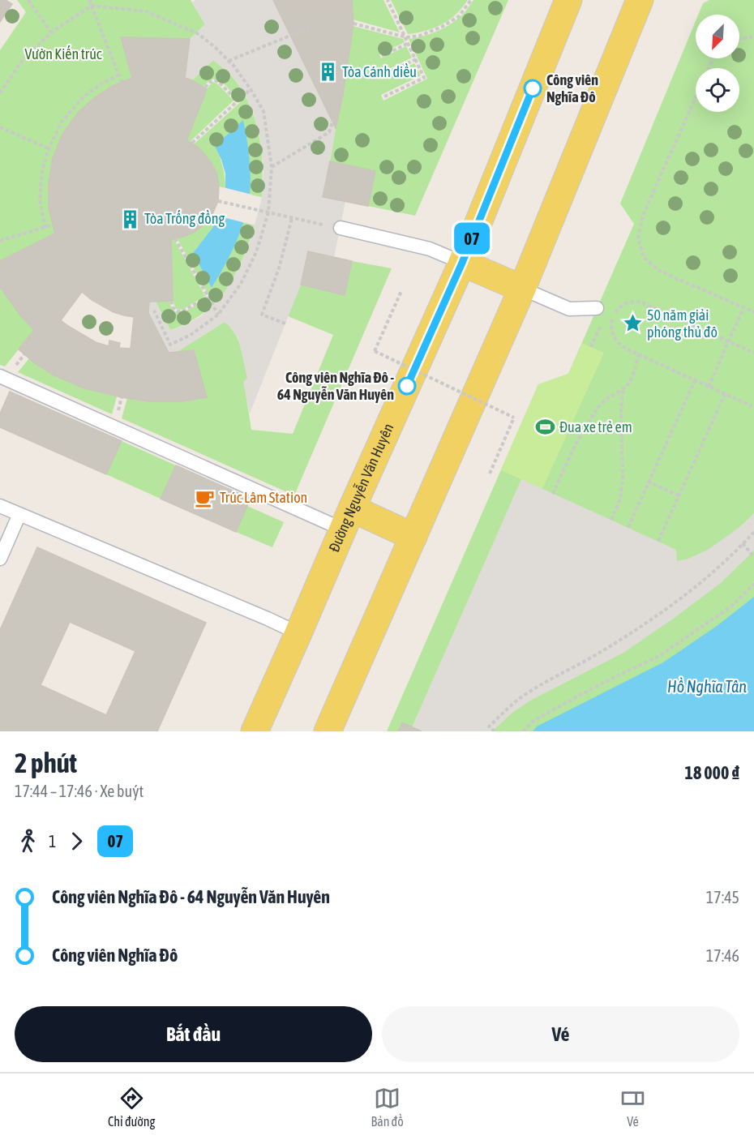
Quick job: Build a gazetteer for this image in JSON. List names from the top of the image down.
{
  "streets": {
    "main road": ["Đường Nguyễn Văn Huyên"]
  },
  "water": ["Hồ Nghĩa Tân"],
  "parks": ["Vườn Kiến trúc"],
  "places": {
    "building": ["Tòa Cánh diều", "Tòa Trống đồng"],
    "other": ["Công viên Nghĩa Đô", "Công viên Nghĩa Đô - 64 Nguyễn Văn Huyên"],
    "place": ["50 năm giải phóng thủ đô"],
    "sports": ["Đua xe trẻ em"],
    "cafe": ["Trúc Lâm Station"]
  },
  "lines": ["bus line 07"],
  "north": "bottom left",
  "page": {
    "on_map": "07",
    "heading": ["2 phút", "17:44 – 17:46 · Xe buýt", "18 000 ₫"],
    "legs": ["1", "07"],
    "list": [
      {
        "name": "Công viên Nghĩa Đô - 64 Nguyễn Văn Huyên",
        "value": "17:45"
      },
      {
        "name": "Công viên Nghĩa Đô",
        "value": "17:46"
      }
    ],
    "buttons": ["Bắt đầu", "Vé"],
    "tabs": ["Chỉ đường", "Bản đồ", "Vé"]
  }
}
